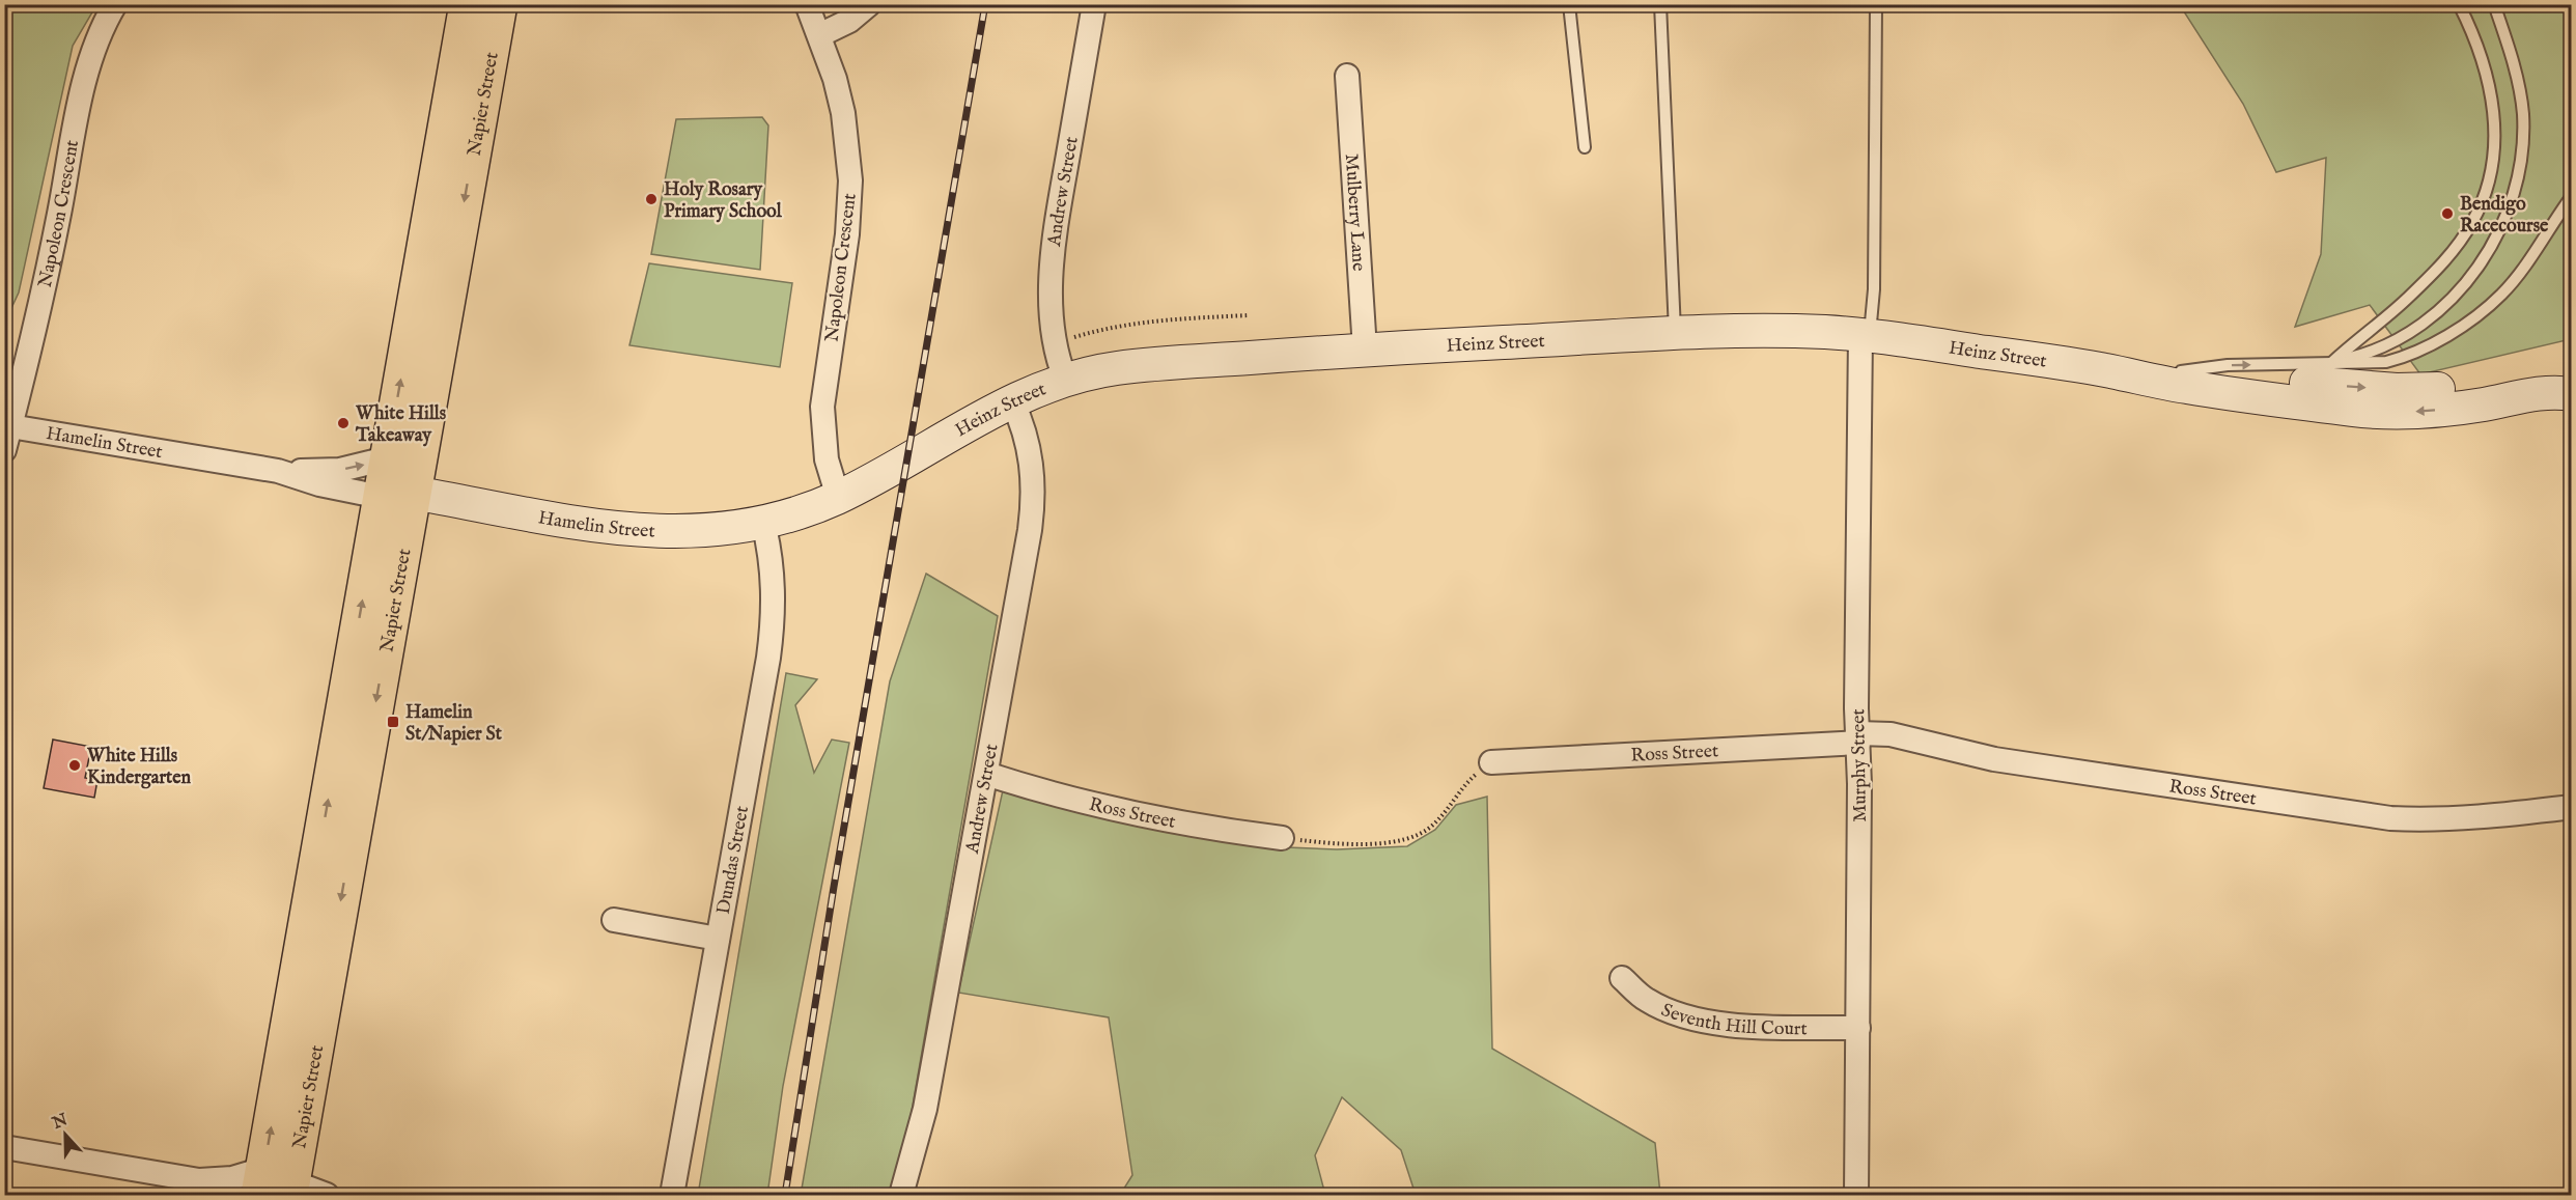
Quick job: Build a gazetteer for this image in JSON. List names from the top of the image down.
{
  "streets": {
    "highway": ["Napier Street"],
    "street": [
      "Andrew Street",
      "Mulberry Lane",
      "Napoleon Crescent",
      "Heinz Street",
      "Hamelin Street",
      "Ross Street",
      "Murphy Street",
      "Dundas Street",
      "Seventh Hill Court"
    ]
  },
  "crossings": [
    ["Napier Street", "Hamelin Street"],
    ["Andrew Street", "Heinz Street"],
    ["Andrew Street", "Ross Street"],
    ["Mulberry Lane", "Heinz Street"],
    ["Napoleon Crescent", "Hamelin Street"],
    ["Heinz Street", "Hamelin Street"],
    ["Heinz Street", "Murphy Street"],
    ["Hamelin Street", "Dundas Street"],
    ["Ross Street", "Murphy Street"],
    ["Murphy Street", "Seventh Hill Court"]
  ],
  "places": {
    "other": [
      "Holy Rosary Primary School",
      "Bendigo Racecourse",
      "White Hills Takeaway",
      "White Hills Kindergarten"
    ],
    "transit": ["Hamelin St/Napier St"]
  },
  "north": "top"
}
